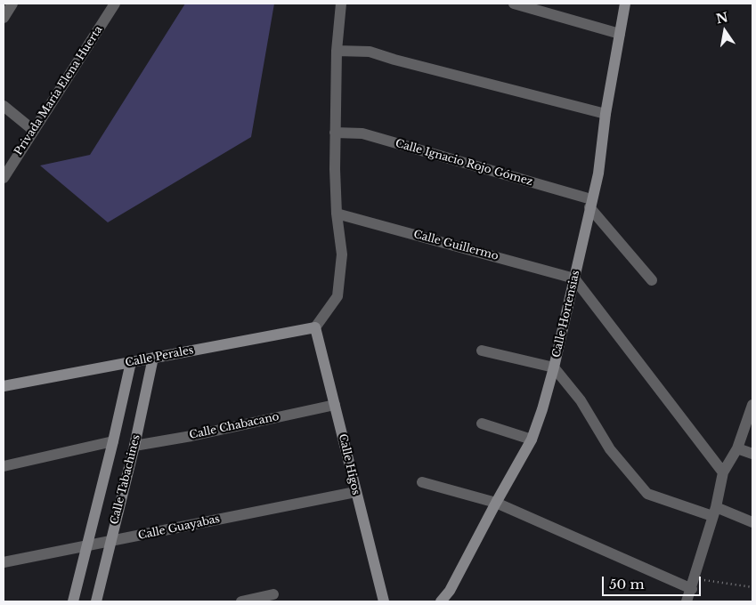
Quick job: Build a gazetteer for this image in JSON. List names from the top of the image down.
{
  "streets": {
    "street": [
      "Privada María Elena Huerta",
      "Calle Ignacio Rojo Gómez",
      "Calle Guillermo",
      "Calle Hortensias",
      "Calle Perales",
      "Calle Chabacano",
      "Calle Higos",
      "Calle Tabachines",
      "Calle Guayabas"
    ]
  },
  "crossings": [
    ["Calle Ignacio Rojo Gómez", "Calle Hortensias"],
    ["Calle Guillermo", "Calle Hortensias"],
    ["Calle Perales", "Calle Higos"],
    ["Calle Perales", "Calle Tabachines"],
    ["Calle Chabacano", "Calle Higos"],
    ["Calle Chabacano", "Calle Tabachines"],
    ["Calle Higos", "Calle Guayabas"],
    ["Calle Tabachines", "Calle Guayabas"]
  ],
  "scale_bar": "50 m",
  "north": "top"
}
